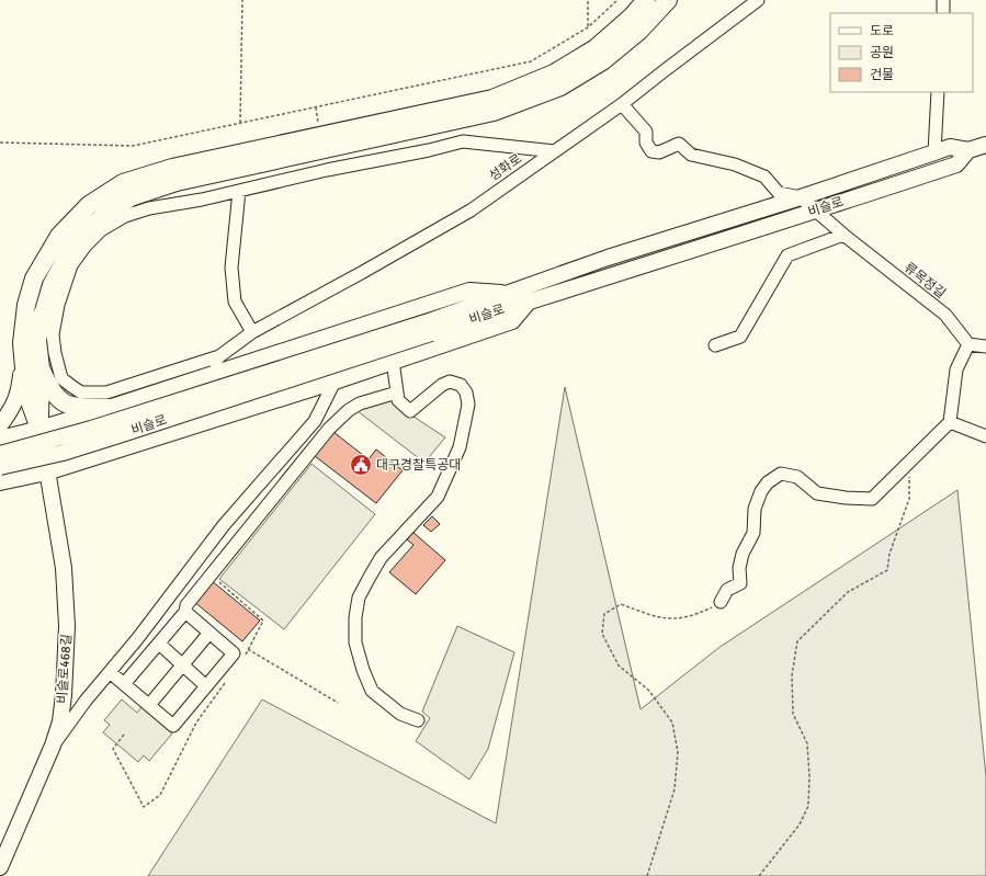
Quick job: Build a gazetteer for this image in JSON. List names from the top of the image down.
{
  "streets": {
    "main road": ["비슬로", "비슬로468길"],
    "street": ["성화로", "류목정길"]
  },
  "crossings": [
    ["비슬로", "류목정길"]
  ],
  "places": {
    "public building": ["대구경찰특공대"]
  },
  "legend": ["도로", "공원", "건물"]
}
